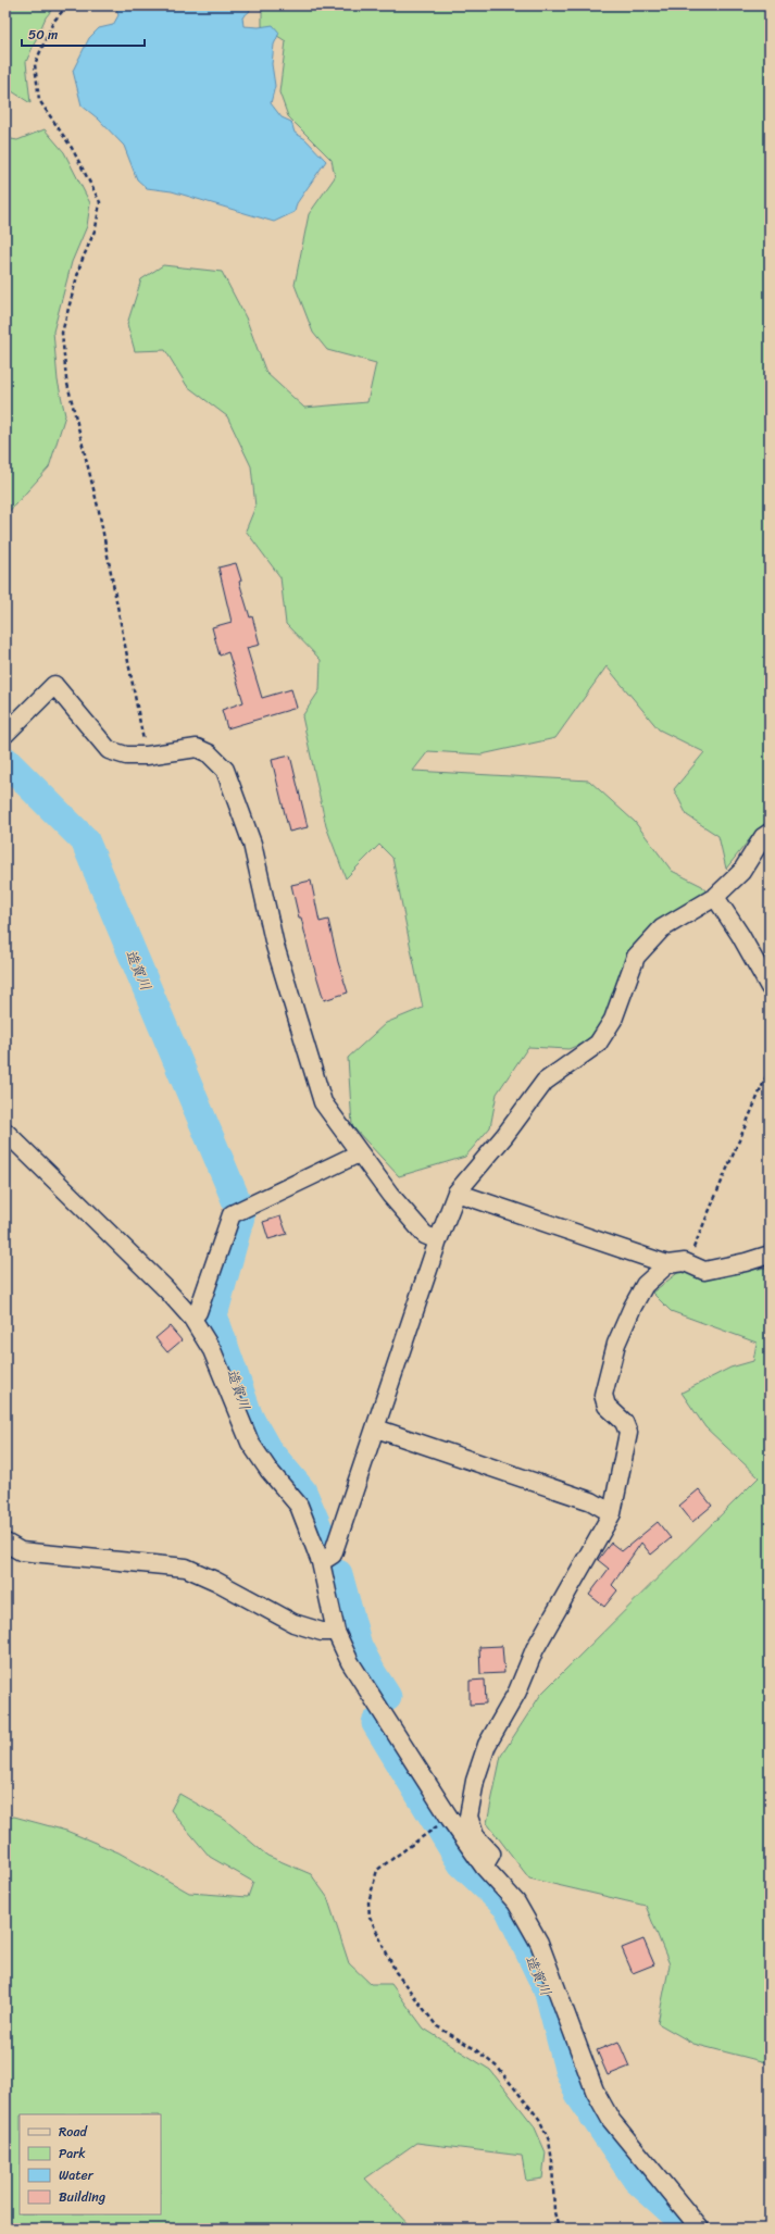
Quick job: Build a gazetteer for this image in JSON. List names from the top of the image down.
{
  "water": ["造賀川"],
  "legend": [
    "Road",
    "Park",
    "Water",
    "Building"
  ],
  "scale_bar": "50 m"
}
